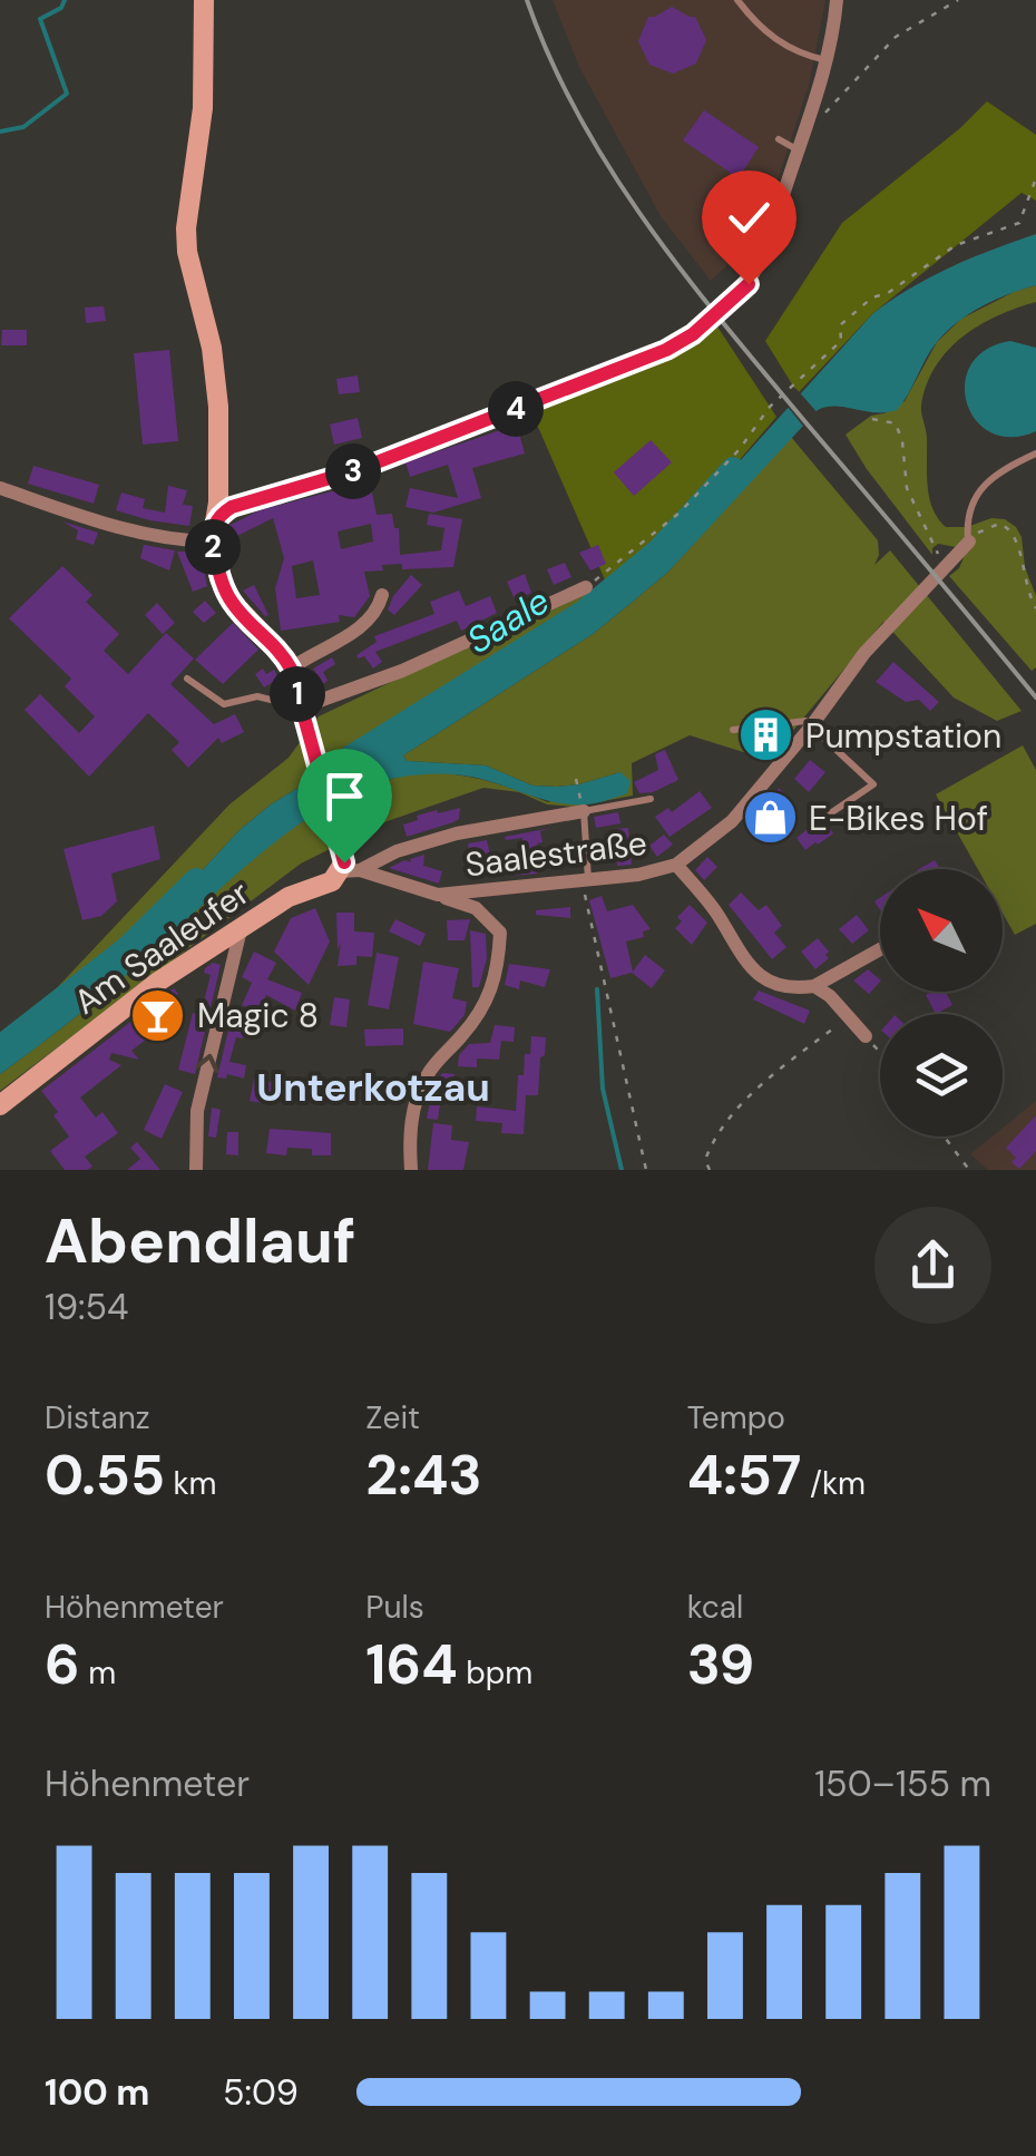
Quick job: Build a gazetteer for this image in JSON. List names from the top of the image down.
{
  "streets": {
    "street": ["Saalestraße", "Am Saaleufer"]
  },
  "crossings": [
    ["Saalestraße", "Am Saaleufer"]
  ],
  "districts": ["Unterkotzau"],
  "water": ["Saale"],
  "places": {
    "building": ["Pumpstation"],
    "shop": ["E-Bikes Hof"],
    "bar": ["Magic 8"]
  },
  "north": "top left",
  "page": {
    "pins": [
      "4",
      "3",
      "2",
      "1"
    ],
    "heading": ["Abendlauf", "19:54"],
    "stats": [
      ["Distanz", "0.55 km"],
      ["Zeit", "2:43"],
      ["Tempo", "4:57 /km"],
      ["Höhenmeter", "6 m"],
      ["Puls", "164 bpm"],
      ["kcal", "39"]
    ],
    "chart": ["Höhenmeter", "150–155 m"],
    "list": [
      {
        "name": "100 m",
        "note": "5:09"
      }
    ]
  }
}
